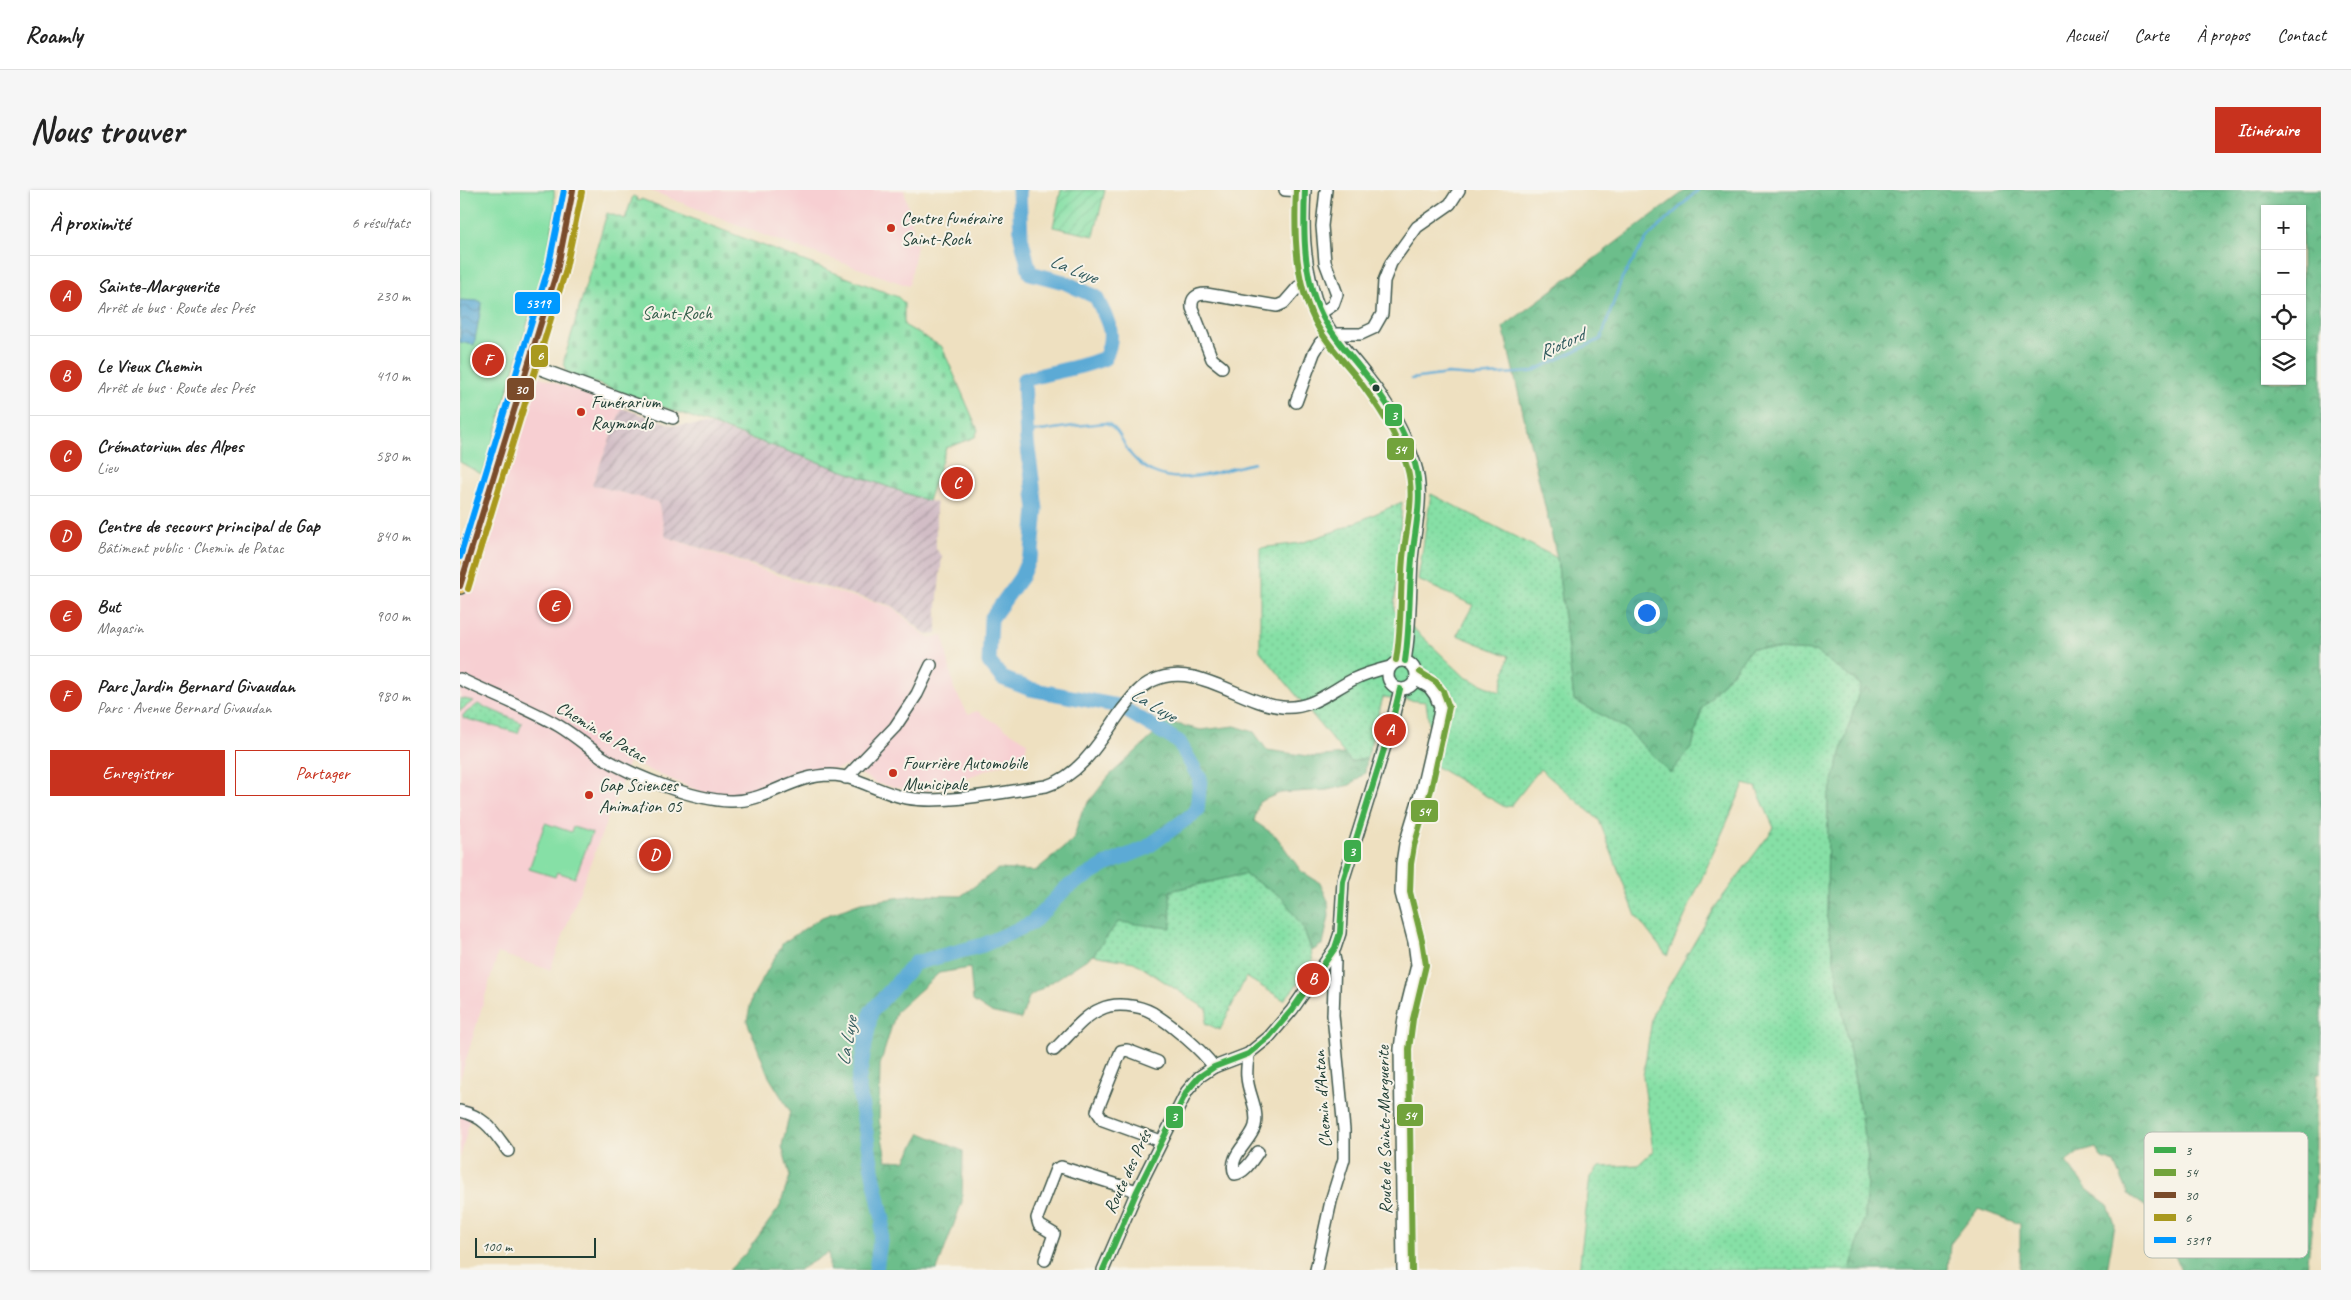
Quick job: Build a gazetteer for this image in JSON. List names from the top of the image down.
{
  "streets": {
    "street": [
      "Chemin de Patac",
      "Chemin d'Antan",
      "Route de Sainte-Marguerite",
      "Route des Prés"
    ]
  },
  "crossings": [
    ["Chemin d'Antan", "Route des Prés"],
    ["Route de Sainte-Marguerite", "Route des Prés"]
  ],
  "water": ["La Luye", "Riotord"],
  "parks": ["Saint-Roch"],
  "places": [
    "Centre funéraire Saint-Roch",
    "Funérarium Raymondo",
    "Fourrière Automobile Municipale",
    "Gap Sciences Animation 05"
  ],
  "lines": [
    "transit line 3",
    "transit line 54",
    "transit line 30",
    "transit line 5319",
    "transit line 6"
  ],
  "legend": [
    "3",
    "54",
    "30",
    "6",
    "5319"
  ],
  "scale_bar": "100 m",
  "page": {
    "header": "Roamly",
    "nav": [
      "Accueil",
      "Carte",
      "À propos",
      "Contact"
    ],
    "buttons": [
      "Itinéraire",
      ["Enregistrer", "Partager"]
    ],
    "title": "Nous trouver",
    "heading": ["À proximité", "6 résultats"],
    "map_buttons": ["+", "−"],
    "list": [
      {
        "mark": "A",
        "name": "Sainte-Marguerite",
        "note": "Arrêt de bus · Route des Prés",
        "value": "230 m"
      },
      {
        "mark": "B",
        "name": "Le Vieux Chemin",
        "note": "Arrêt de bus · Route des Prés",
        "value": "410 m"
      },
      {
        "mark": "C",
        "name": "Crématorium des Alpes",
        "note": "Lieu",
        "value": "580 m"
      },
      {
        "mark": "D",
        "name": "Centre de secours principal de Gap",
        "note": "Bâtiment public · Chemin de Patac",
        "value": "840 m"
      },
      {
        "mark": "E",
        "name": "But",
        "note": "Magasin",
        "value": "900 m"
      },
      {
        "mark": "F",
        "name": "Parc Jardin Bernard Givaudan",
        "note": "Parc · Avenue Bernard Givaudan",
        "value": "980 m"
      }
    ],
    "pins": [
      "F",
      "C",
      "E",
      "A",
      "D",
      "B"
    ],
    "scale": "100 m"
  }
}
